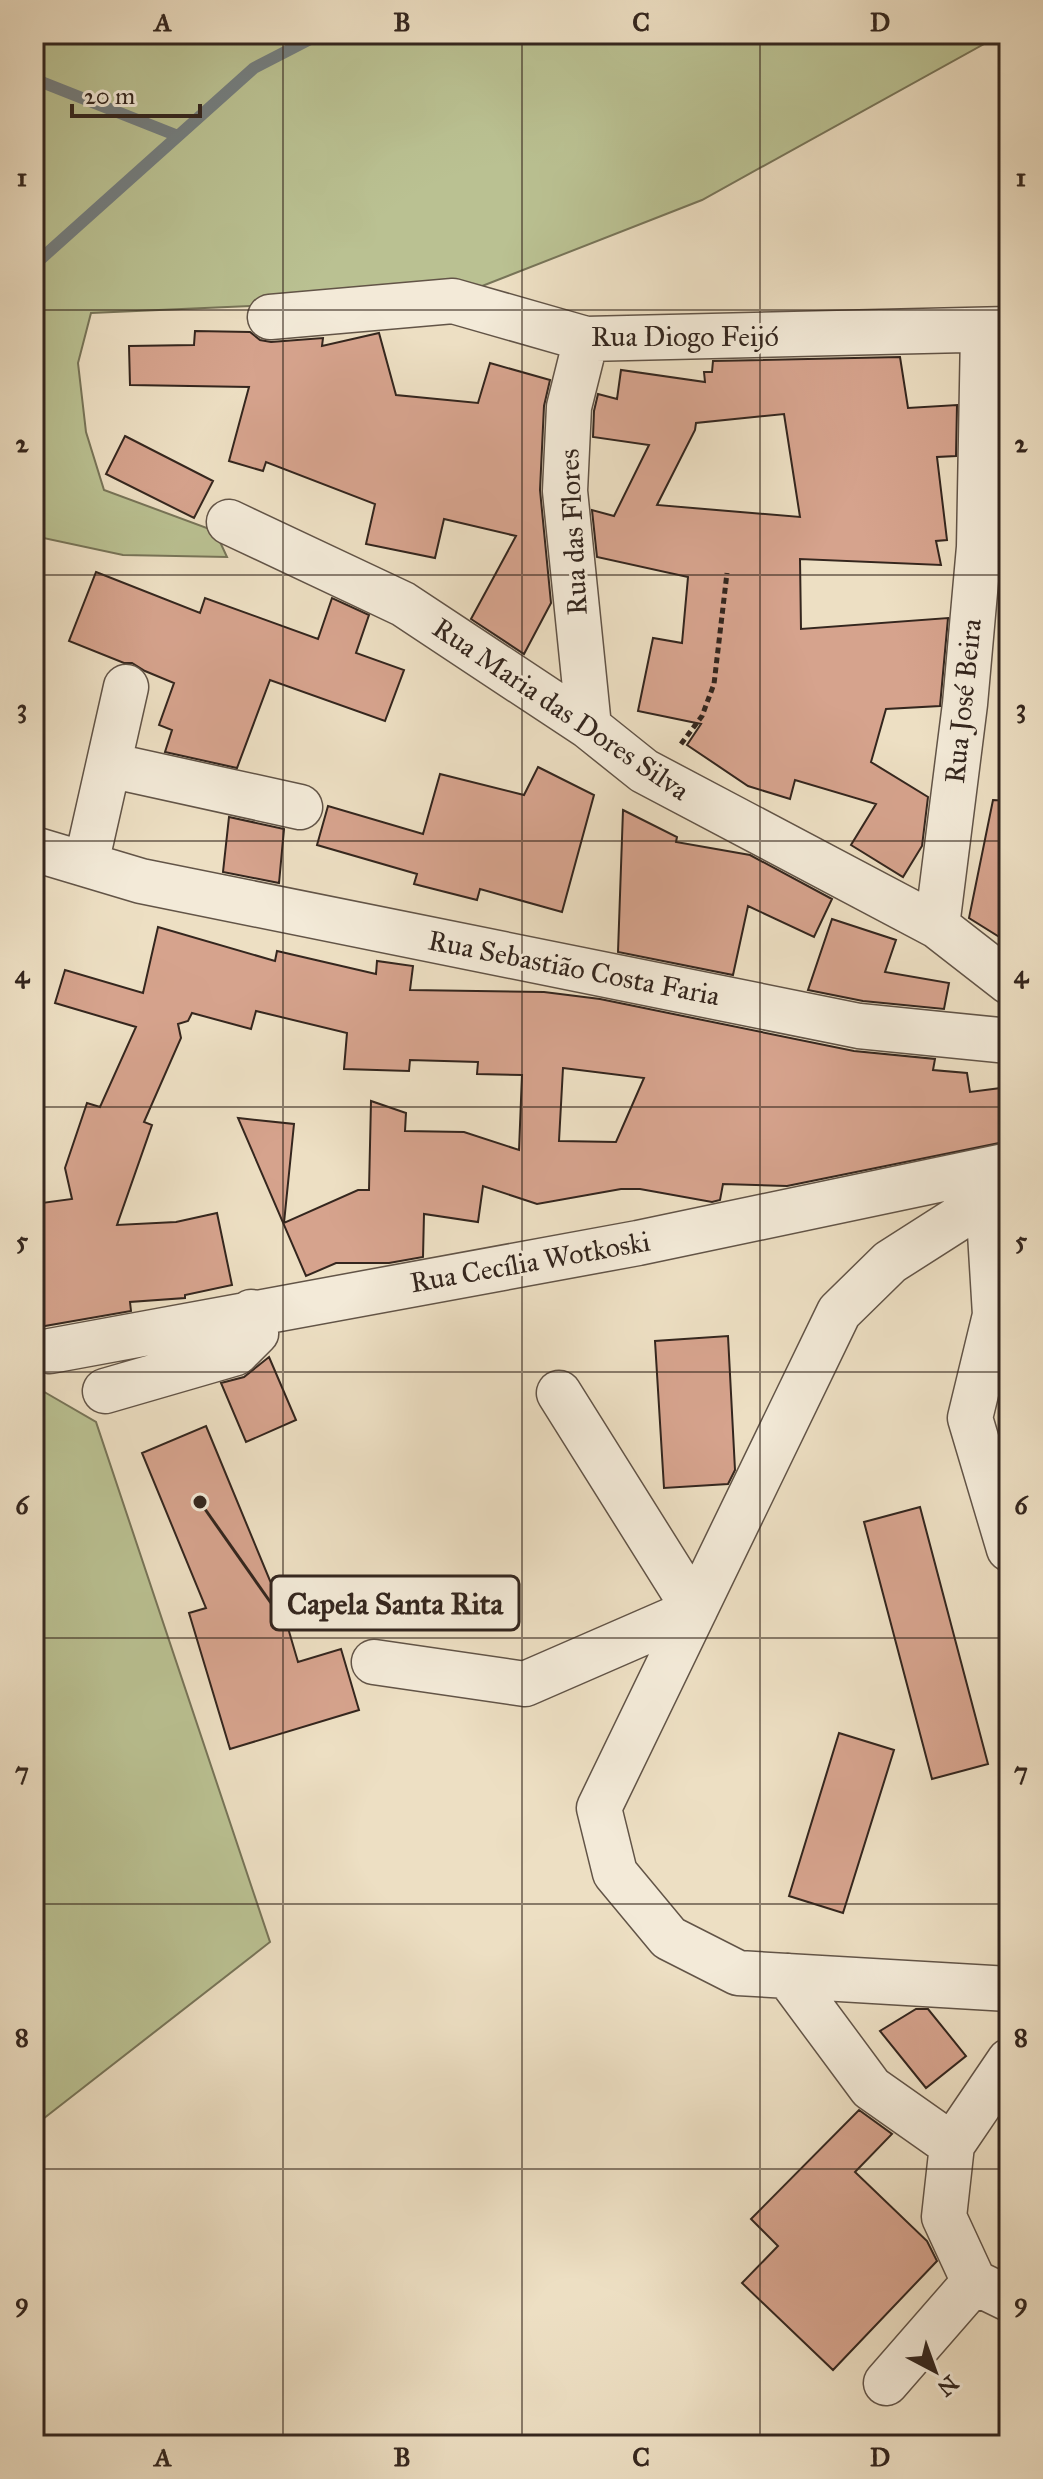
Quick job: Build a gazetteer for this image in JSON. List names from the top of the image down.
{
  "streets": {
    "street": [
      "Rua Diogo Feijó",
      "Rua das Flores",
      "Rua José Beira",
      "Rua Maria das Dores Silva",
      "Rua Sebastião Costa Faria",
      "Rua Cecília Wotkoski"
    ]
  },
  "crossings": [
    ["Rua Diogo Feijó", "Rua das Flores"],
    ["Rua Diogo Feijó", "Rua José Beira"],
    ["Rua das Flores", "Rua Maria das Dores Silva"],
    ["Rua José Beira", "Rua Maria das Dores Silva"]
  ],
  "places": ["Capela Santa Rita"],
  "scale_bar": "20 m",
  "north": "bottom right",
  "grid": {
    "columns": [
      "A",
      "B",
      "C",
      "D"
    ],
    "rows": [
      "1",
      "2",
      "3",
      "4",
      "5",
      "6",
      "7",
      "8",
      "9"
    ]
  }
}
